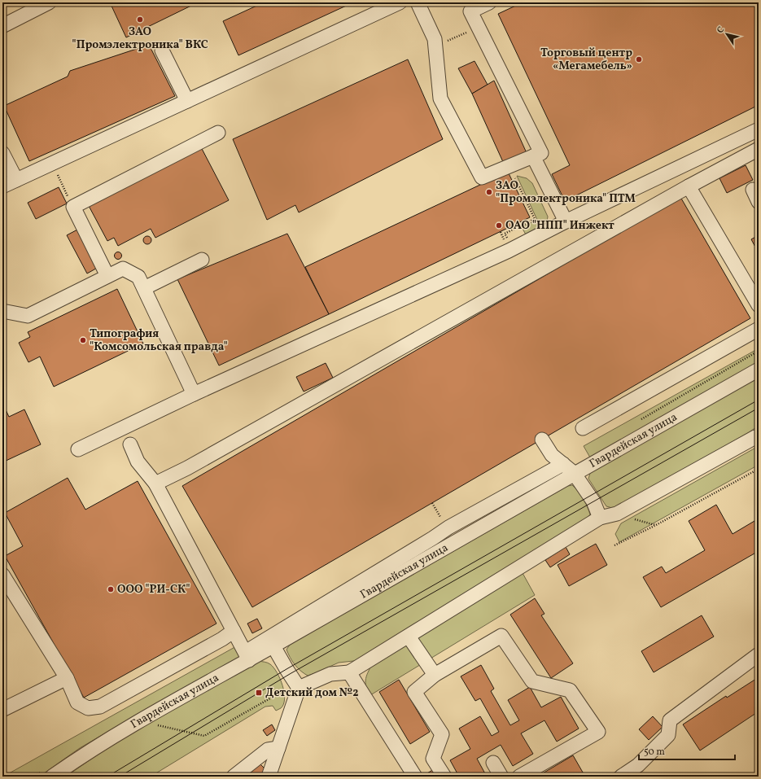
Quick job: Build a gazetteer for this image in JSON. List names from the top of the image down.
{
  "streets": {
    "street": ["Гвардейская улица"]
  },
  "places": {
    "other": [
      "ЗАО \"Промэлектроника\" ВКС",
      "Торговый центр «Мегамебель»",
      "ЗАО \"Промэлектроника\" ПТМ",
      "ОАО \"НПП\" Инжект",
      "Типография \"Комсомольская правда\"",
      "ООО \"РИ-СК\""
    ],
    "transit": ["Детский дом №2"]
  },
  "scale_bar": "50 m",
  "north": "top left"
}
